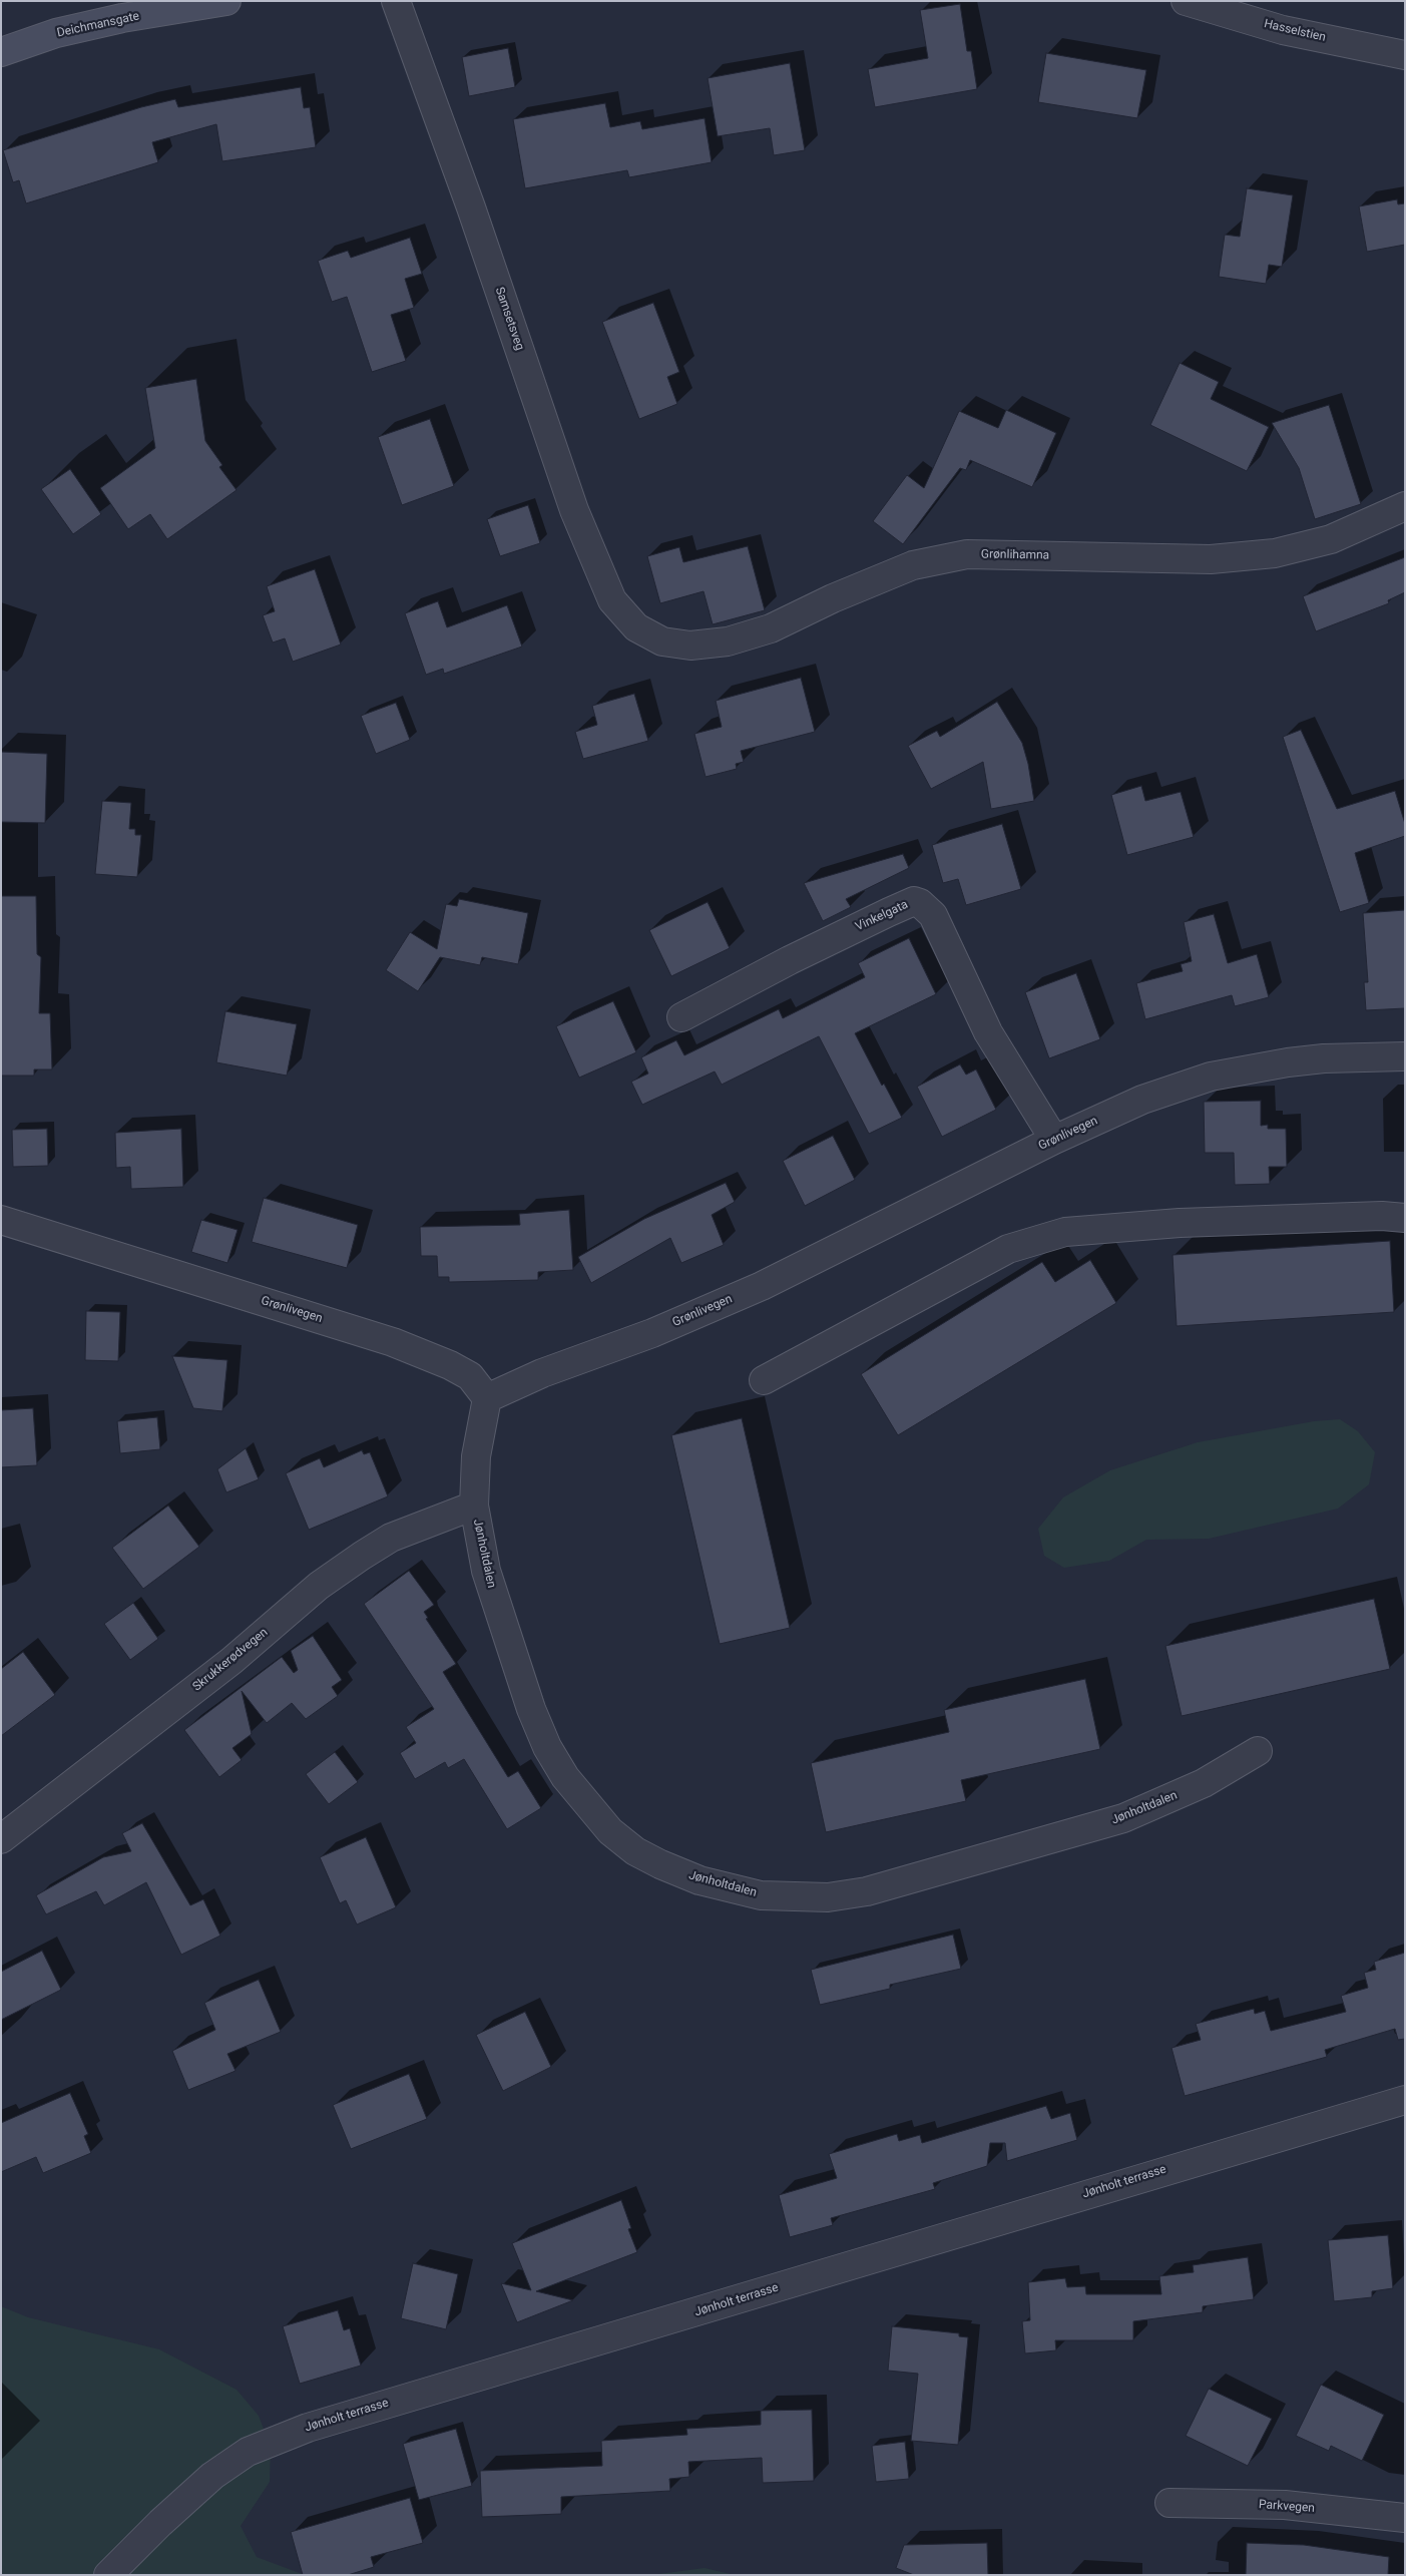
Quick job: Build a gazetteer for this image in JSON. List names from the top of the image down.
{
  "streets": {
    "street": [
      "Deichmansgate",
      "Hasselstien",
      "Samsetsveg",
      "Grønlihamna",
      "Vinkelgata",
      "Grønlivegen",
      "Jønholtdalen",
      "Skrukkerødvegen",
      "Jønholt terrasse",
      "Parkvegen"
    ]
  },
  "crossings": [
    ["Samsetsveg", "Grønlihamna"],
    ["Vinkelgata", "Grønlivegen"],
    ["Grønlivegen", "Jønholtdalen"],
    ["Jønholtdalen", "Skrukkerødvegen"]
  ]
}
